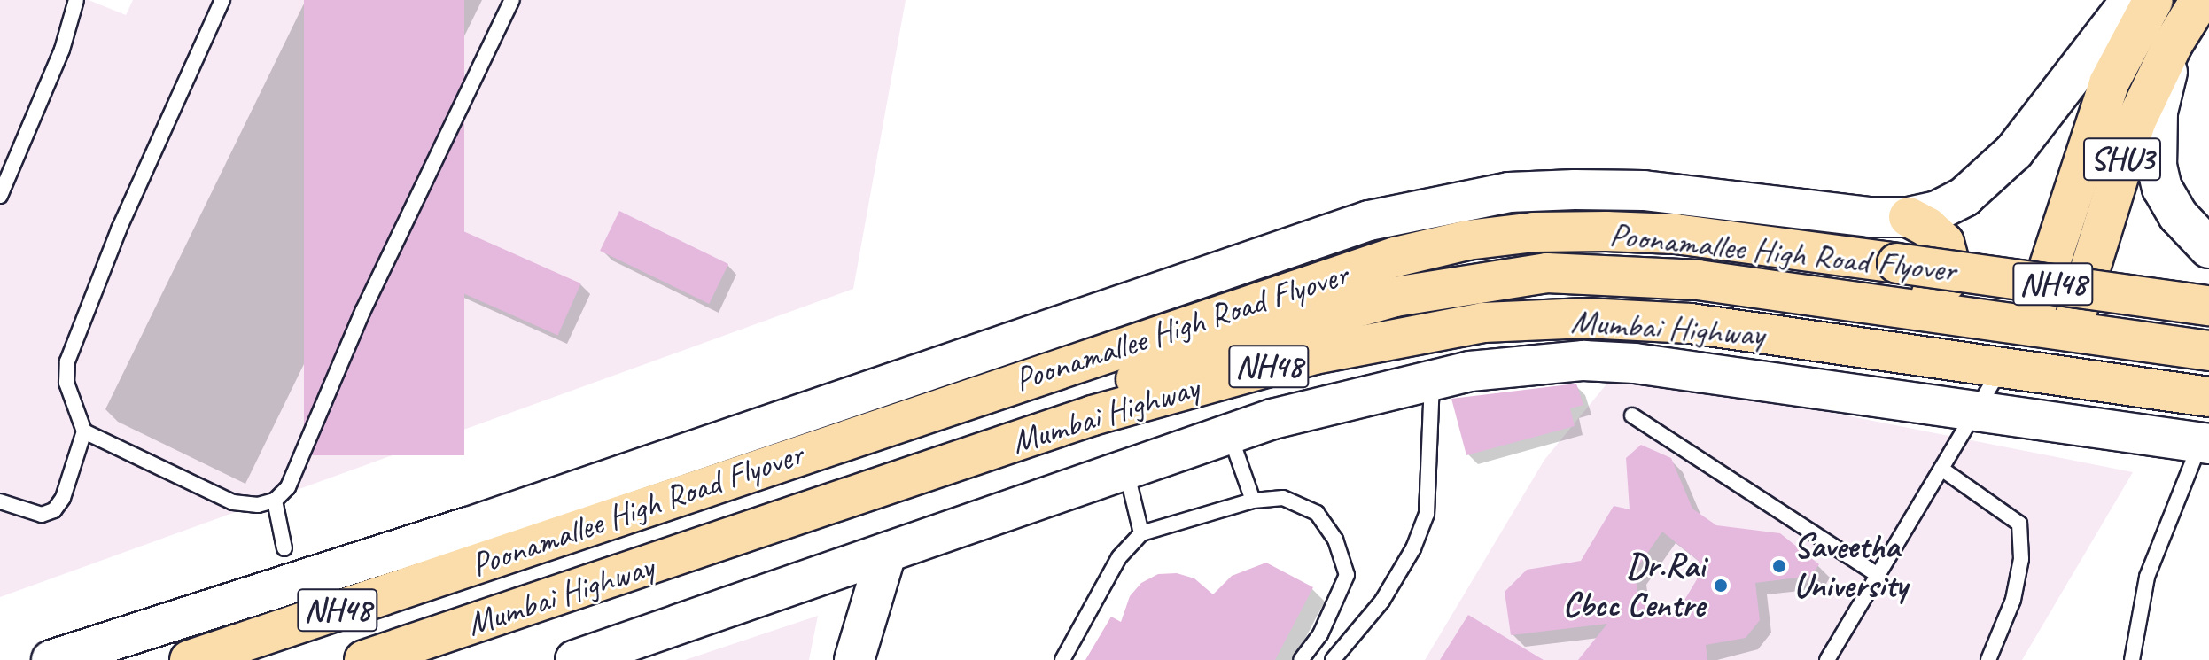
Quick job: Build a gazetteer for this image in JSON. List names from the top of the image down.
{
  "streets": {
    "main road": [
      "SHU3",
      "Poonamallee High Road Flyover",
      "NH48",
      "Mumbai Highway"
    ]
  },
  "places": ["Saveetha University", "Dr.Rai Cbcc Centre"]
}
